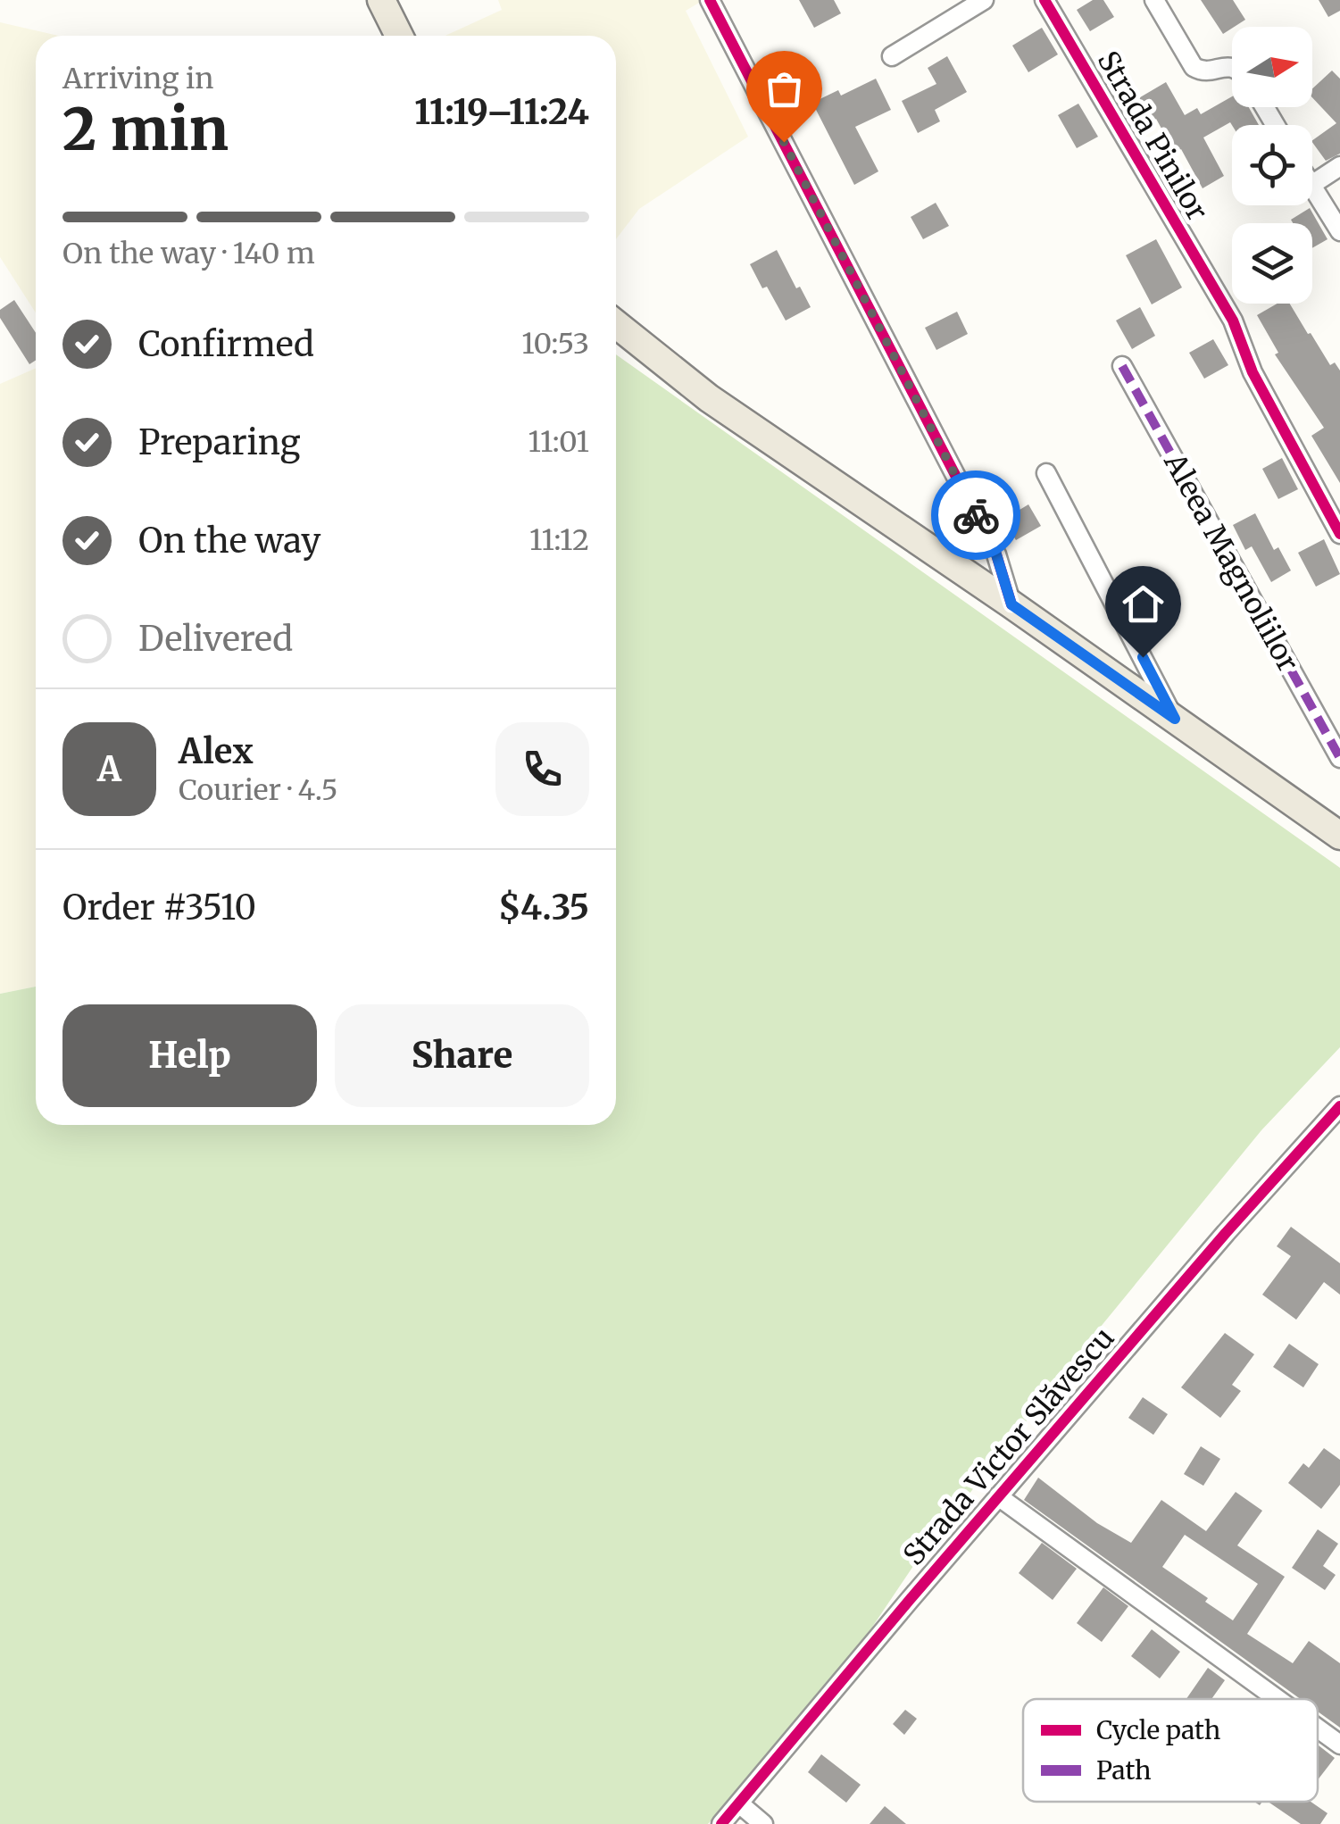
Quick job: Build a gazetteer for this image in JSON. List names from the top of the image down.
{
  "streets": {
    "street": ["Strada Pinilor", "Aleea Magnoliilor", "Strada Victor Slăvescu"]
  },
  "legend": ["Cycle path", "Path"],
  "north": "right",
  "page": {
    "heading": ["2 min", "Arriving in", "11:19–11:24"],
    "panel": [
      "Alex",
      "Courier · 4.5",
      "Order #3510",
      "$4.35"
    ],
    "bar": "On the way · 140 m",
    "list": [
      ["Confirmed", "10:53"],
      ["Preparing", "11:01"],
      ["On the way", "11:12"],
      "Delivered"
    ],
    "round": "A",
    "buttons": ["Help", "Share"]
  }
}
